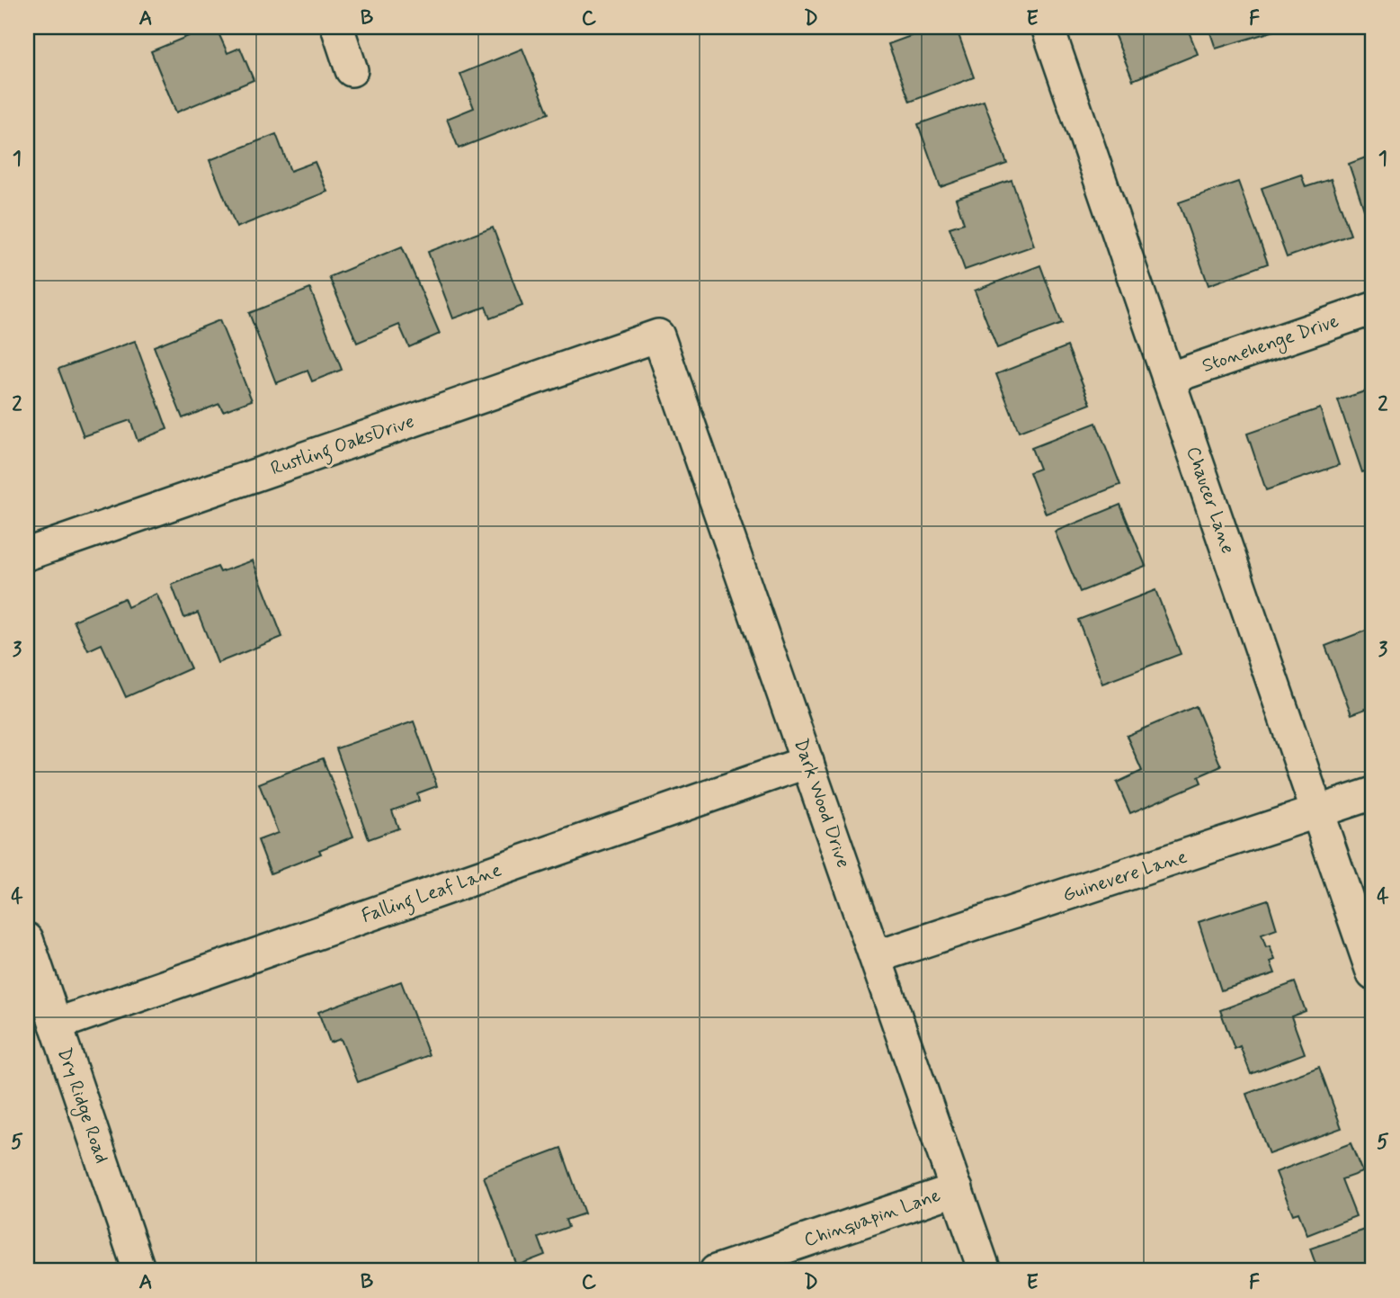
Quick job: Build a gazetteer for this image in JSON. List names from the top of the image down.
{
  "streets": {
    "street": [
      "Stonehenge Drive",
      "Rustling OaksDrive",
      "Chaucer Lane",
      "Dark Wood Drive",
      "Guinevere Lane",
      "Falling Leaf Lane",
      "Dry Ridge Road",
      "Chinquapin Lane"
    ]
  },
  "crossings": [
    ["Stonehenge Drive", "Chaucer Lane"],
    ["Rustling OaksDrive", "Dark Wood Drive"],
    ["Chaucer Lane", "Guinevere Lane"],
    ["Dark Wood Drive", "Guinevere Lane"],
    ["Dark Wood Drive", "Falling Leaf Lane"],
    ["Dark Wood Drive", "Chinquapin Lane"],
    ["Falling Leaf Lane", "Dry Ridge Road"]
  ],
  "grid": {
    "columns": [
      "A",
      "B",
      "C",
      "D",
      "E",
      "F"
    ],
    "rows": [
      "1",
      "2",
      "3",
      "4",
      "5"
    ]
  }
}
